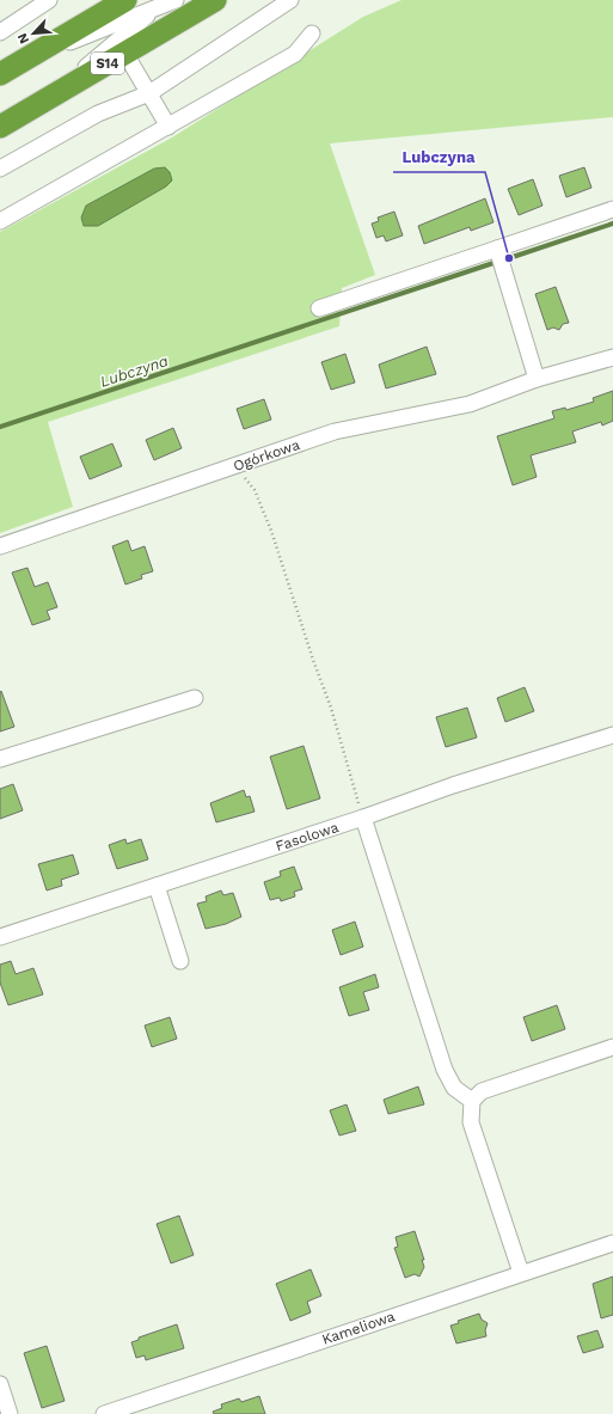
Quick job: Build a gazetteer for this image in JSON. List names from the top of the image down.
{
  "streets": {
    "highway": ["S14"],
    "street": ["Ogórkowa", "Fasolowa", "Kameliowa"]
  },
  "water": ["Lubczyna"],
  "places": ["Lubczyna"],
  "north": "bottom left"
}
